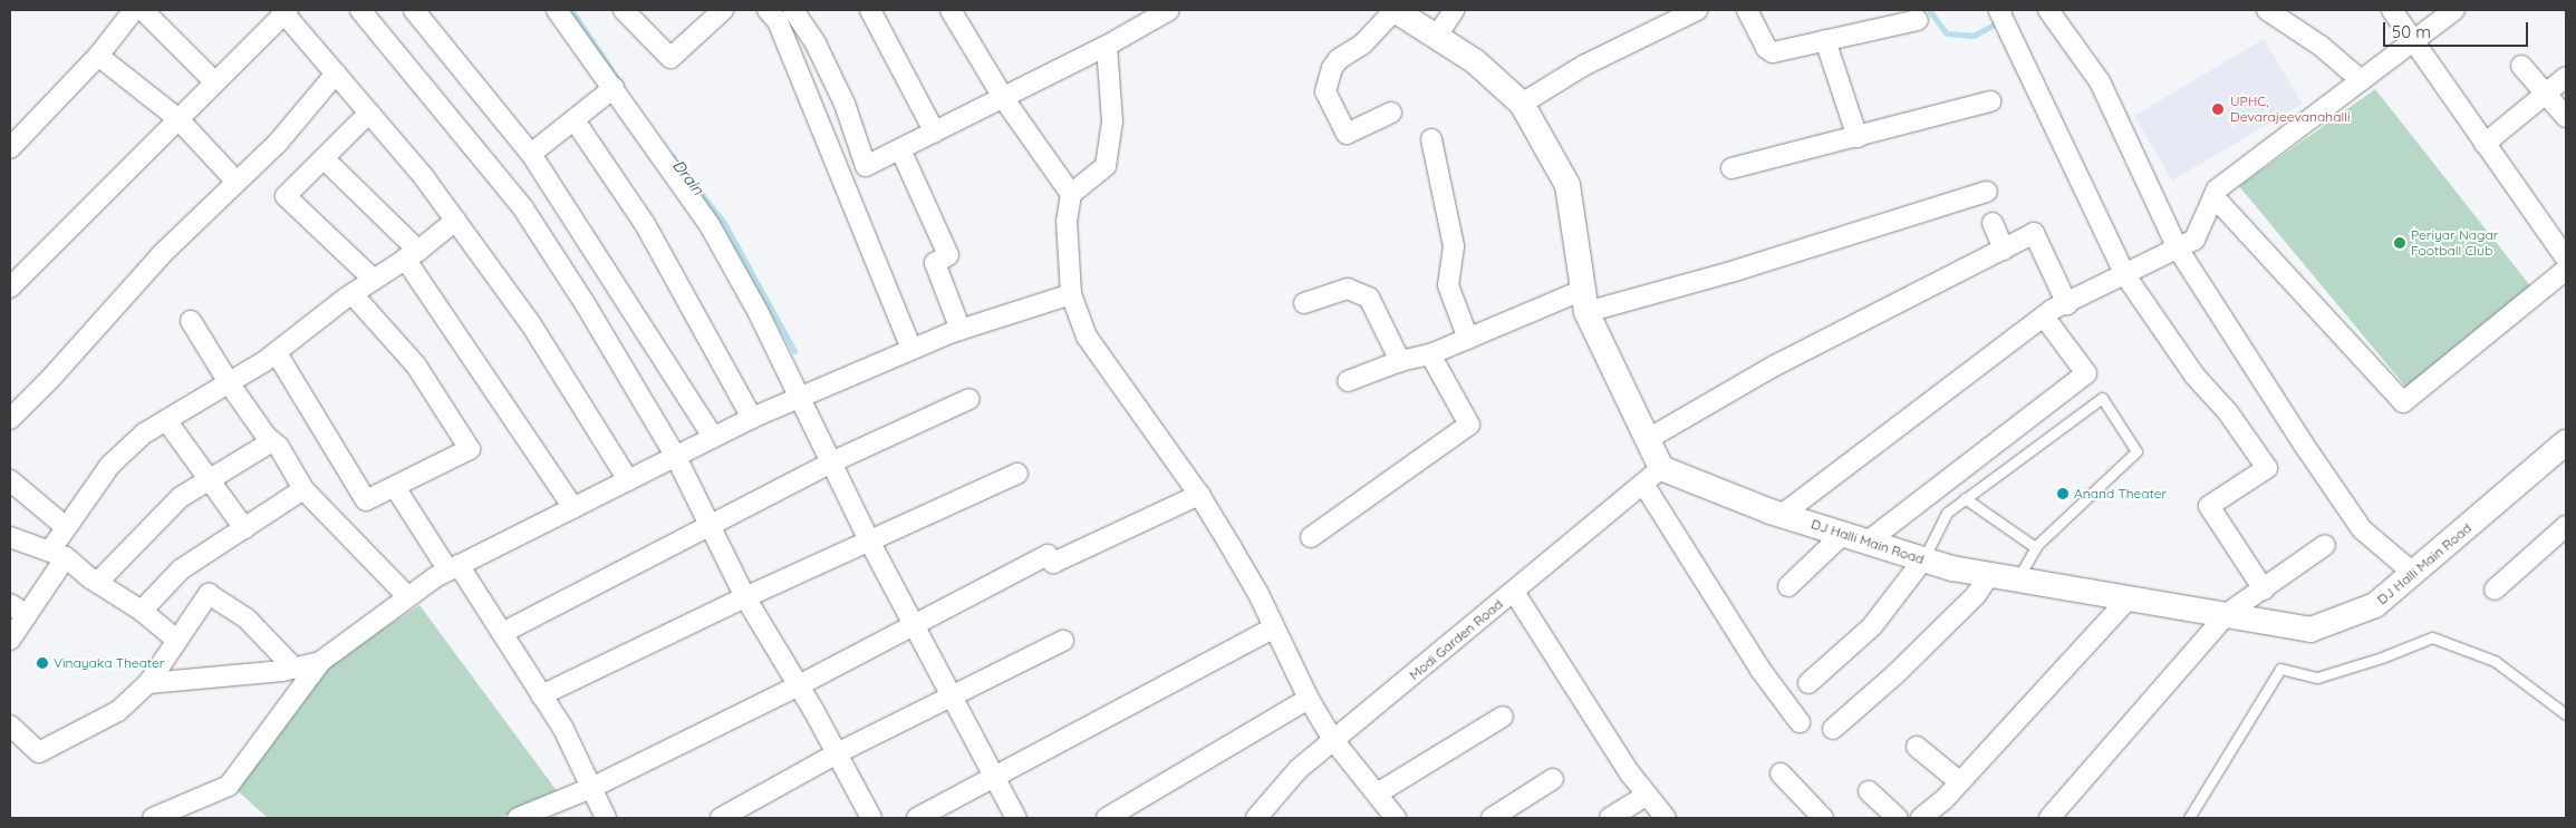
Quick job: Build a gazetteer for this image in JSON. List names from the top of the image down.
{
  "streets": {
    "street": ["DJ Halli Main Road", "Modi Garden Road"]
  },
  "crossings": [
    ["DJ Halli Main Road", "Modi Garden Road"]
  ],
  "water": ["Drain"],
  "places": [
    "UPHC, Devarajeevanahalli",
    "Periyar Nagar Football Club",
    "Anand Theater",
    "Vinayaka Theater"
  ],
  "scale_bar": "50 m"
}
